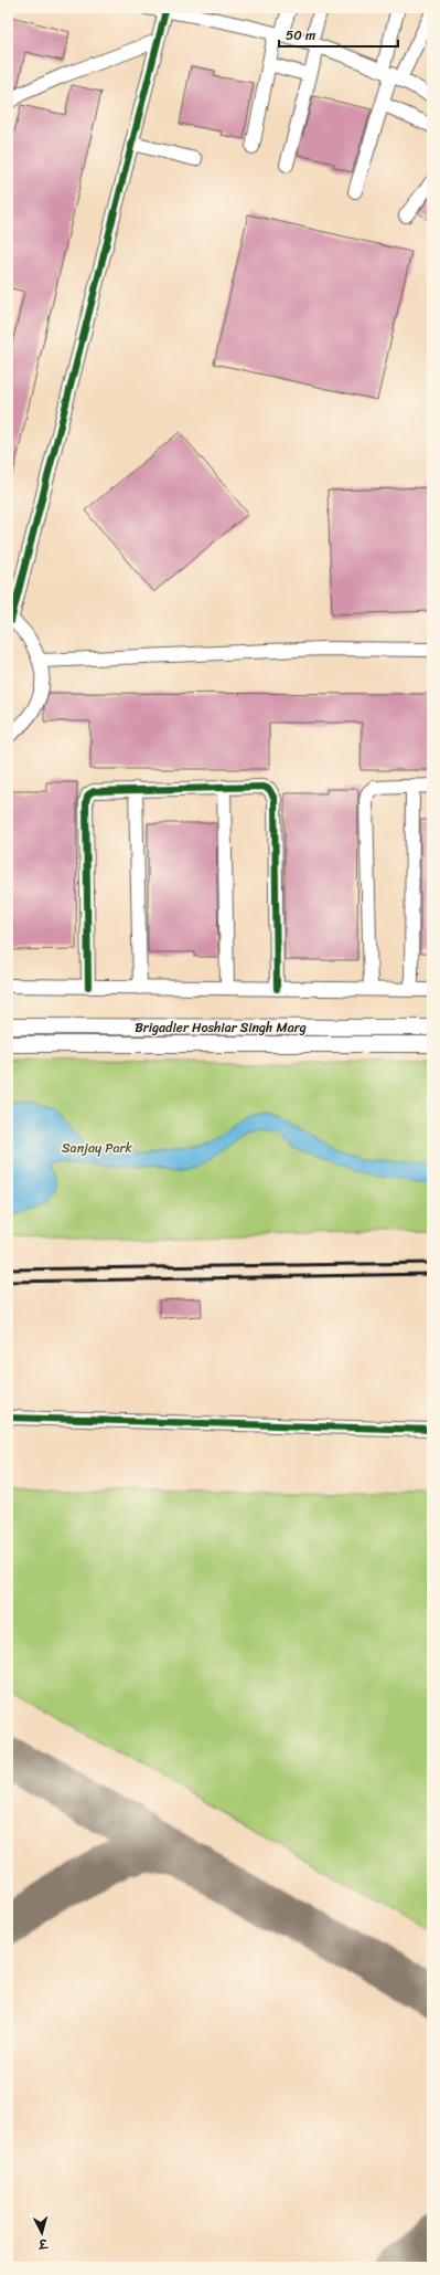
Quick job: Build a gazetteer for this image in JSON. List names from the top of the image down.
{
  "streets": {
    "street": ["Brigadier Hoshiar Singh Marg"]
  },
  "parks": ["Sanjay Park"],
  "scale_bar": "50 m",
  "north": "bottom"
}
